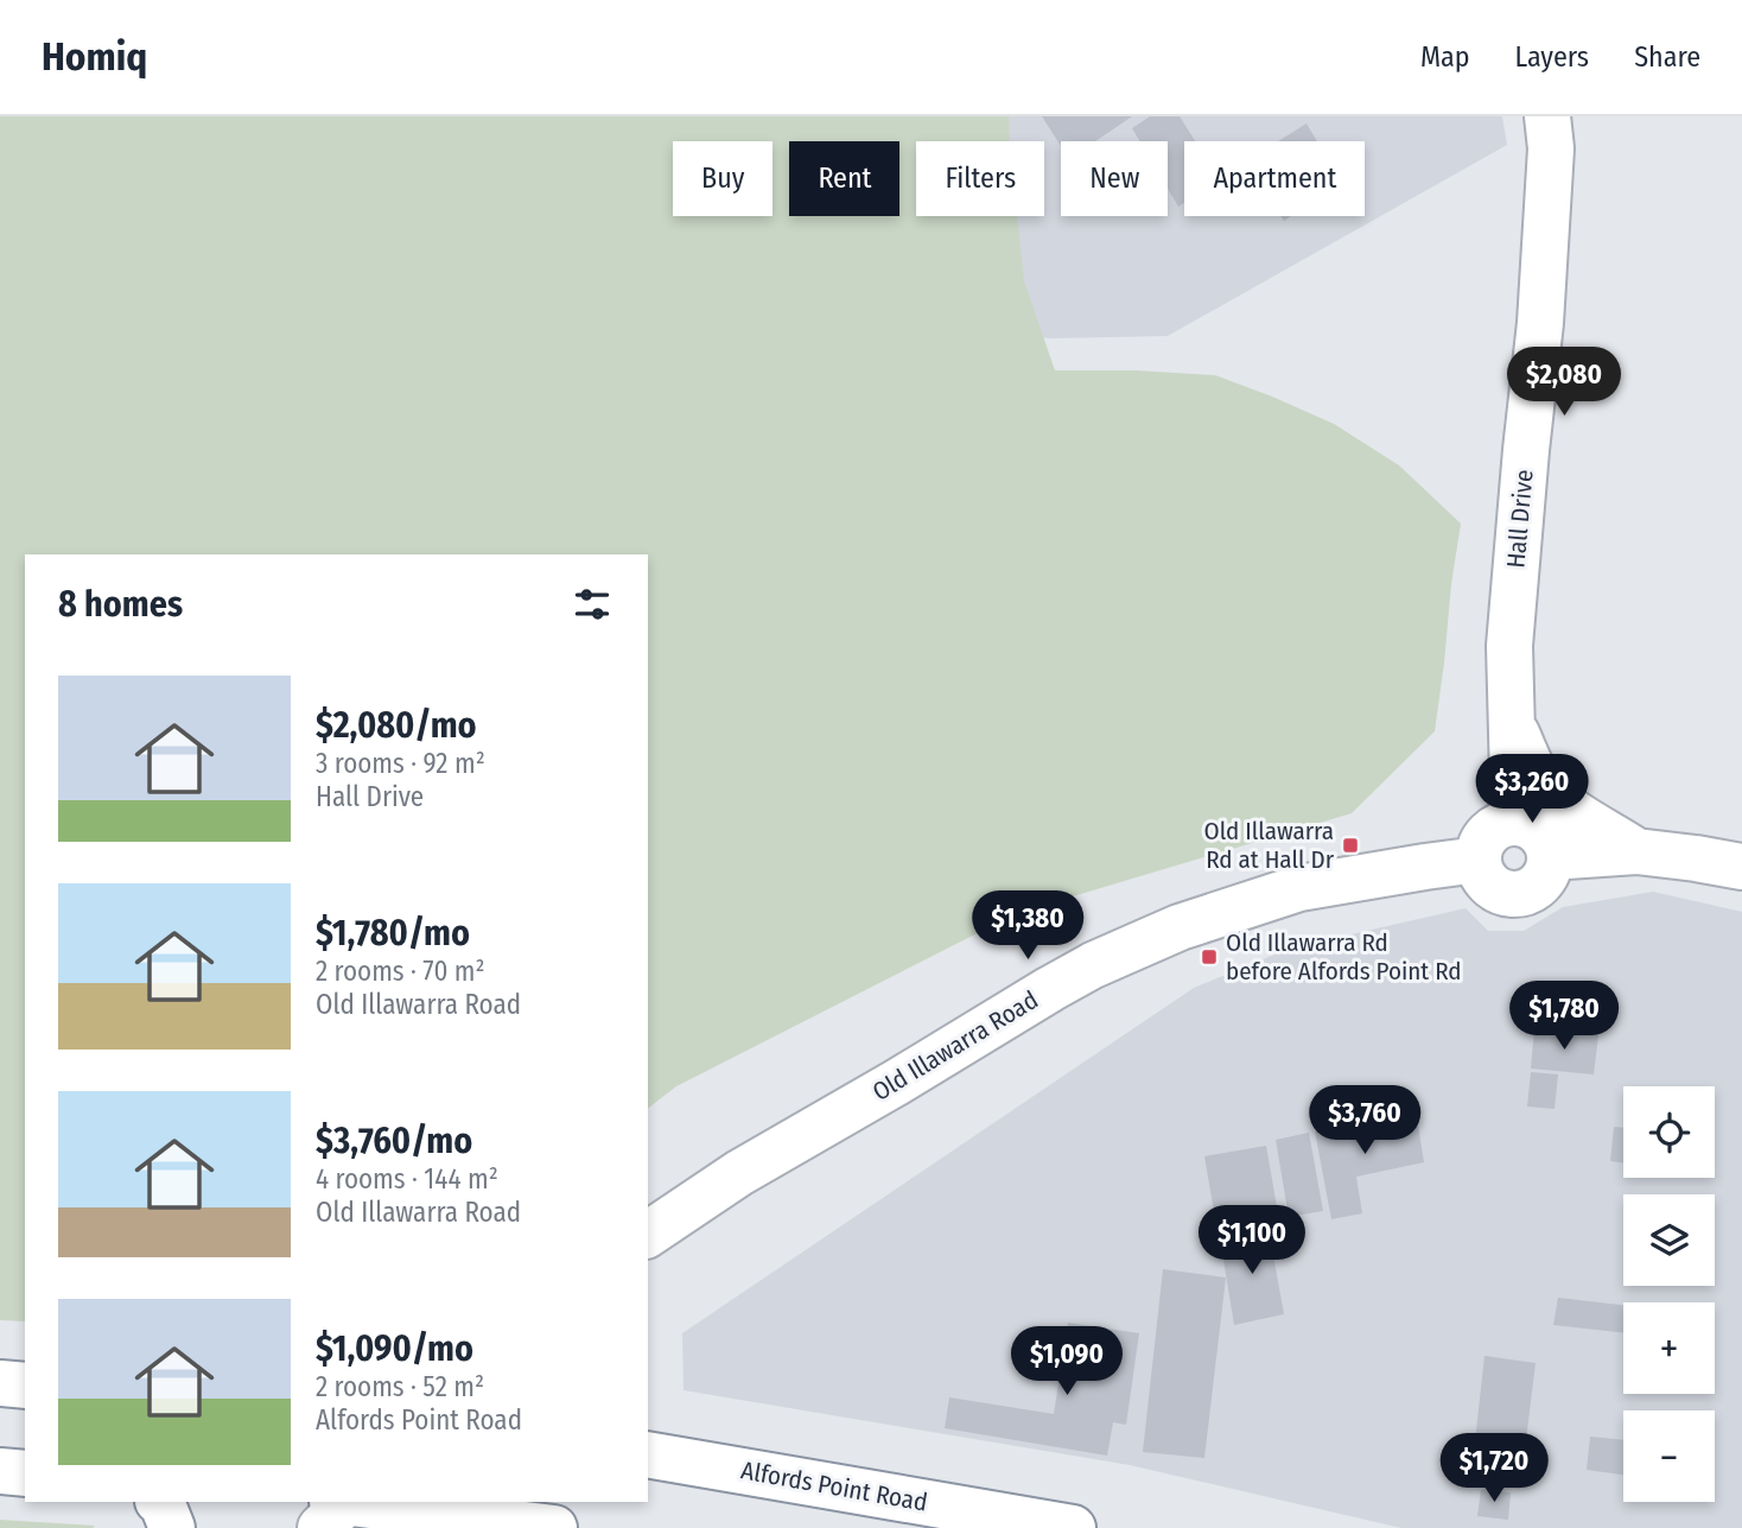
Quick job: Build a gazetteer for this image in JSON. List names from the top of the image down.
{
  "streets": {
    "main road": ["Hall Drive", "Old Illawarra Road", "Alfords Point Road"]
  },
  "crossings": [
    ["Hall Drive", "Old Illawarra Road"]
  ],
  "places": {
    "transit": ["Old Illawarra Rd at Hall Dr", "Old Illawarra Rd before Alfords Point Rd"]
  },
  "page": {
    "header": "Homiq",
    "nav": ["Map", "Layers", "Share"],
    "chip": [
      "Buy",
      "Rent",
      "Filters",
      "New",
      "Apartment"
    ],
    "price": [
      "$2,080",
      "$3,260",
      "$1,380",
      "$1,780",
      "$3,760",
      "$1,100",
      "$1,090",
      "$1,720"
    ],
    "heading": "8 homes",
    "list": [
      {
        "name": "$2,080/mo",
        "note": "3 rooms · 92 m² · Hall Drive"
      },
      {
        "name": "$1,780/mo",
        "note": "2 rooms · 70 m² · Old Illawarra Road"
      },
      {
        "name": "$3,760/mo",
        "note": "4 rooms · 144 m² · Old Illawarra Road"
      },
      {
        "name": "$1,090/mo",
        "note": "2 rooms · 52 m² · Alfords Point Road"
      }
    ],
    "map_buttons": ["+", "−"]
  }
}
